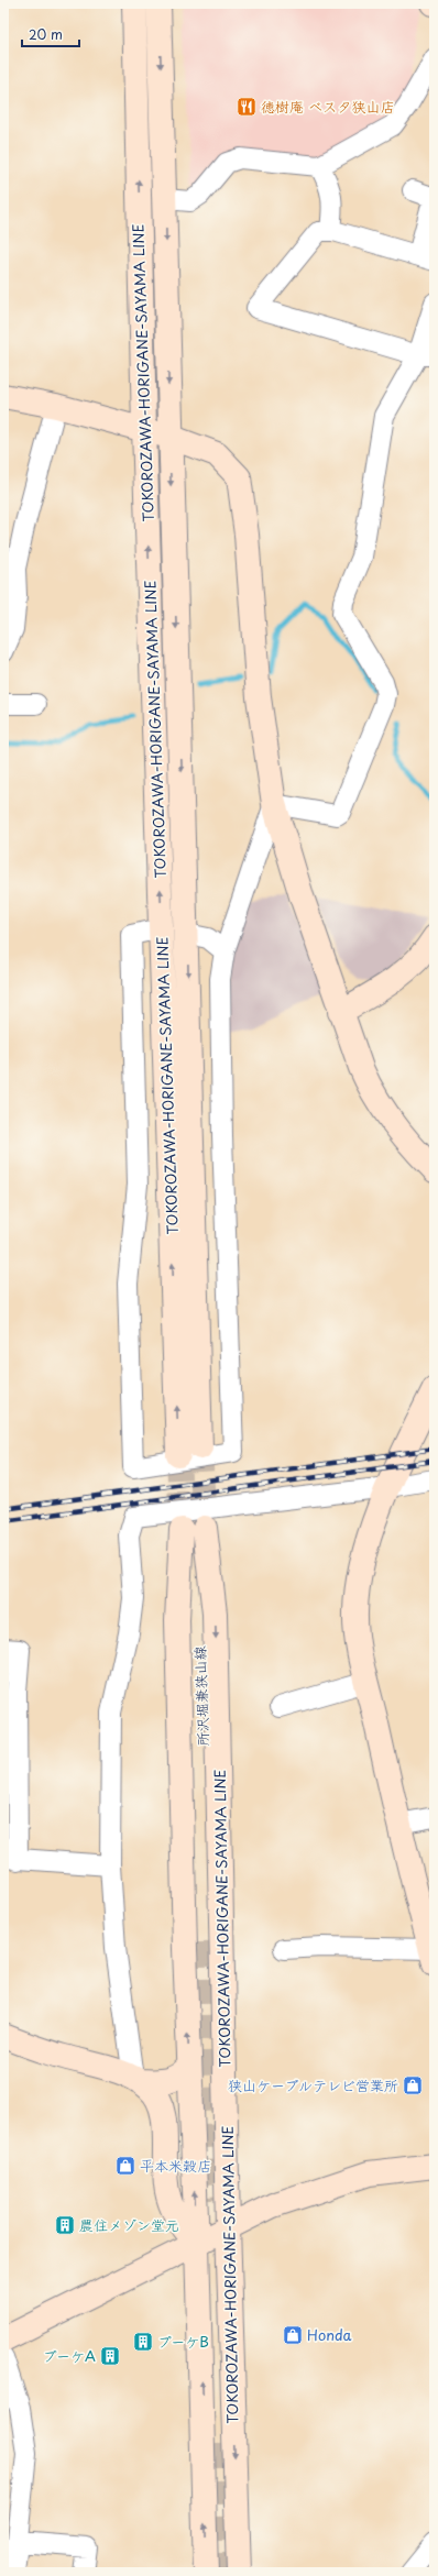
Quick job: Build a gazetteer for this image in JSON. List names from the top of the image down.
{
  "streets": {
    "main road": ["TOKOROZAWA-HORIGANE-SAYAMA LINE", "所沢堀兼狭山線"]
  },
  "crossings": [
    ["TOKOROZAWA-HORIGANE-SAYAMA LINE", "所沢堀兼狭山線"]
  ],
  "places": {
    "restaurant": ["徳樹庵 ベスタ狭山店"],
    "shop": ["狭山ケーブルテレビ営業所", "平本米穀店", "Honda"],
    "building": ["農住メゾン堂元", "ブーケB", "ブーケA"]
  },
  "scale_bar": "20 m"
}
